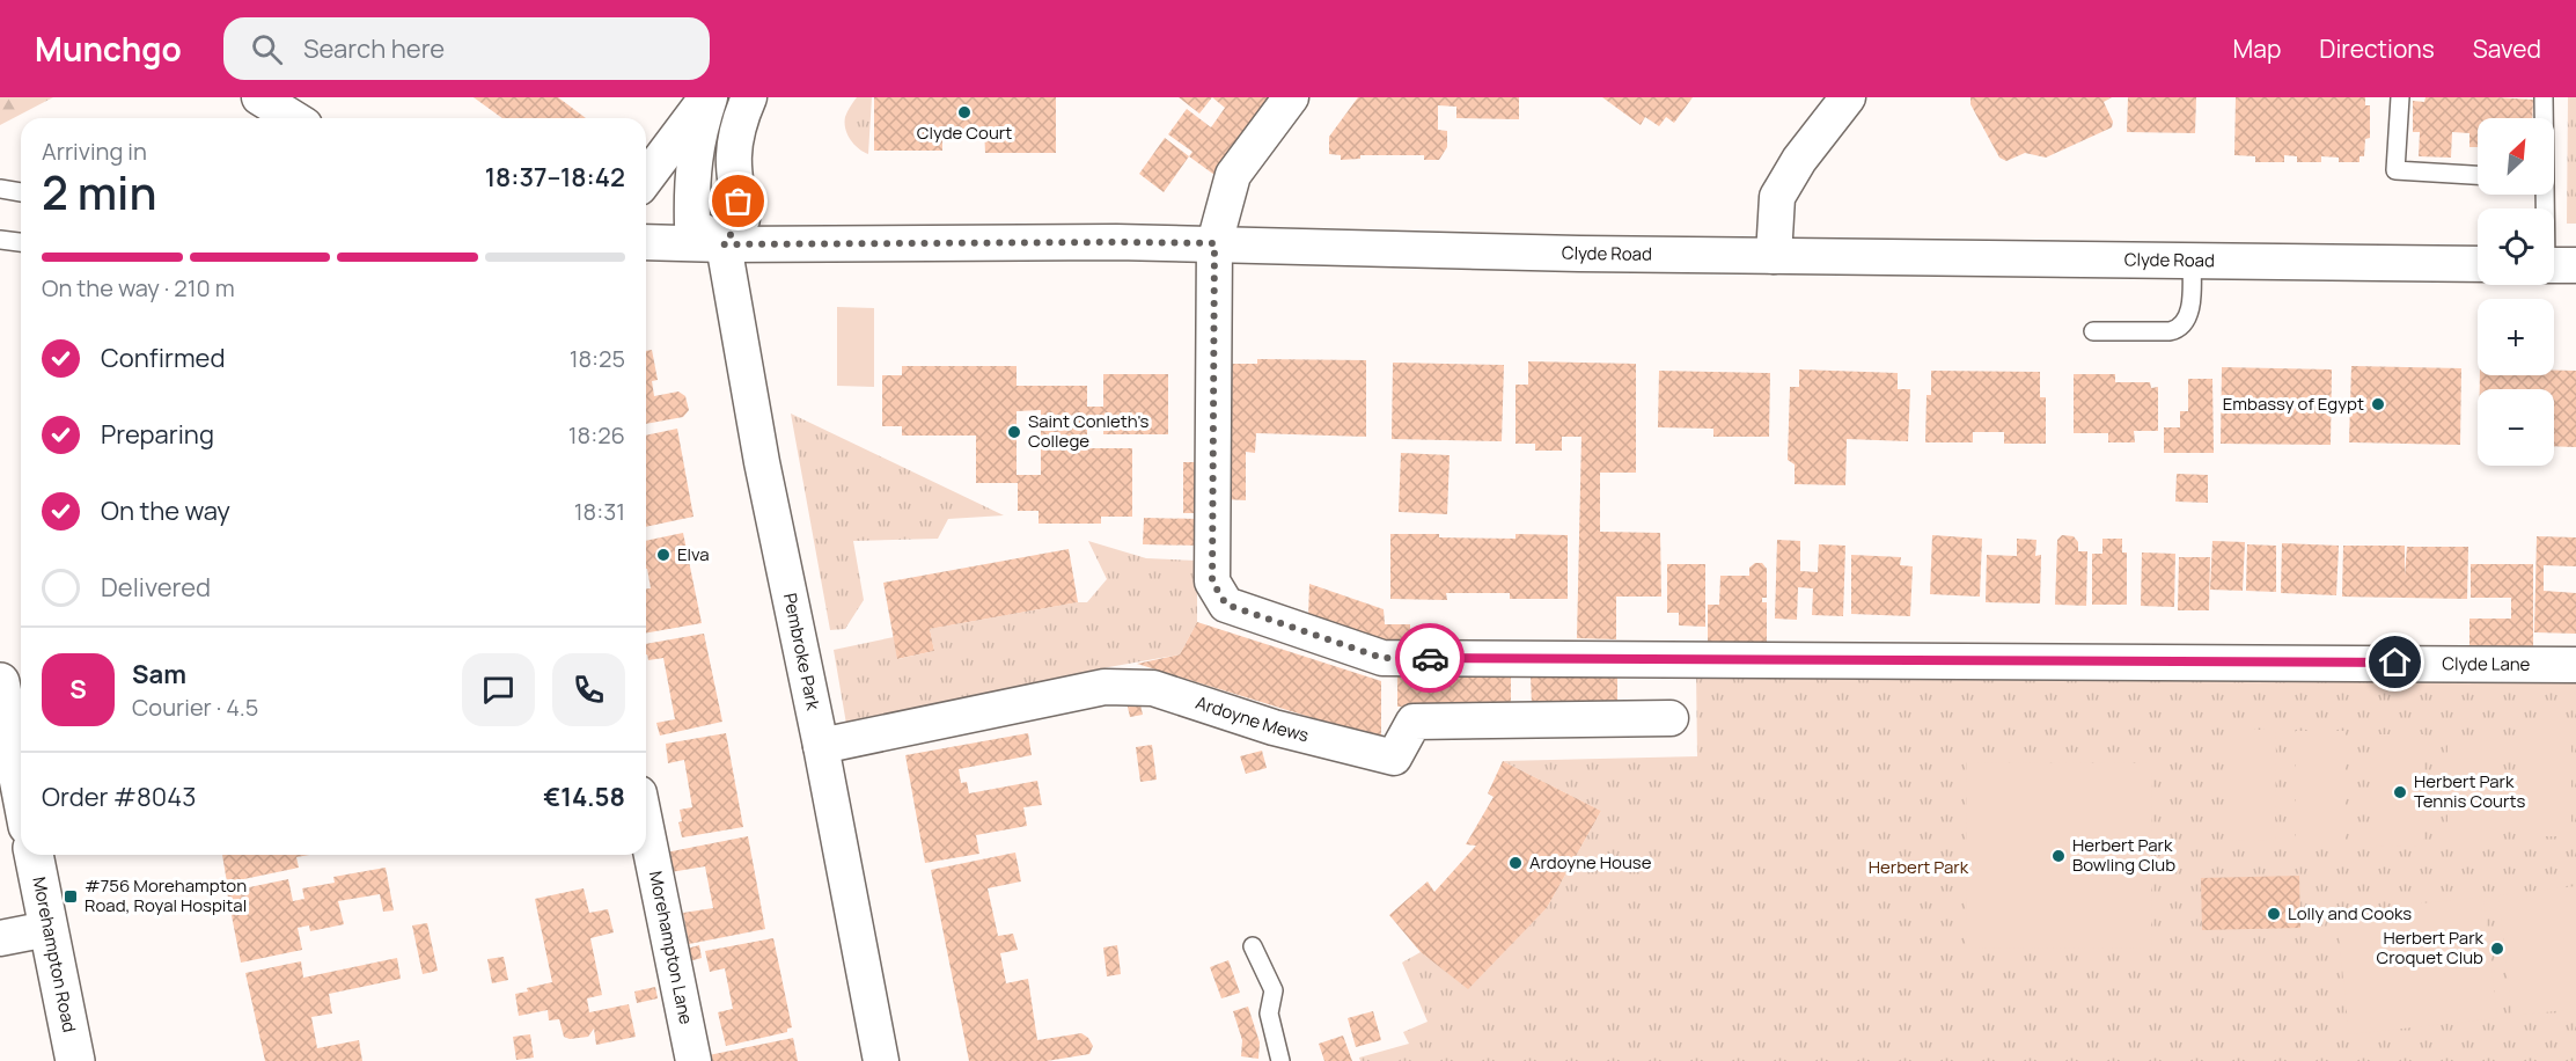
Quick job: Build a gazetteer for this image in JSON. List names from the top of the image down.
{
  "streets": {
    "main road": ["Morehampton Road"],
    "street": [
      "Clyde Road",
      "Pembroke Park",
      "Clyde Lane",
      "Ardoyne Mews",
      "Morehampton Lane"
    ]
  },
  "crossings": [
    ["Clyde Road", "Pembroke Park"],
    ["Clyde Road", "Clyde Lane"],
    ["Pembroke Park", "Ardoyne Mews"]
  ],
  "parks": ["Herbert Park"],
  "places": {
    "other": [
      "Clyde Court",
      "Embassy of Egypt",
      "Saint Conleth's College",
      "Elva",
      "Herbert Park Tennis Courts",
      "Herbert Park Bowling Club",
      "Ardoyne House",
      "Lolly and Cooks",
      "Herbert Park Croquet Club"
    ],
    "transit": ["#756 Morehampton Road, Royal Hospital"]
  },
  "north": "top right",
  "page": {
    "header": "Munchgo",
    "search": "Search here",
    "nav": ["Map", "Directions", "Saved"],
    "map_buttons": ["+", "−"],
    "heading": ["2 min", "Arriving in", "18:37–18:42"],
    "panel": [
      "Sam",
      "Courier · 4.5",
      "Order #8043",
      "€14.58"
    ],
    "bar": "On the way · 210 m",
    "list": [
      ["Confirmed", "18:25"],
      ["Preparing", "18:26"],
      ["On the way", "18:31"],
      "Delivered"
    ],
    "round": "S"
  }
}
